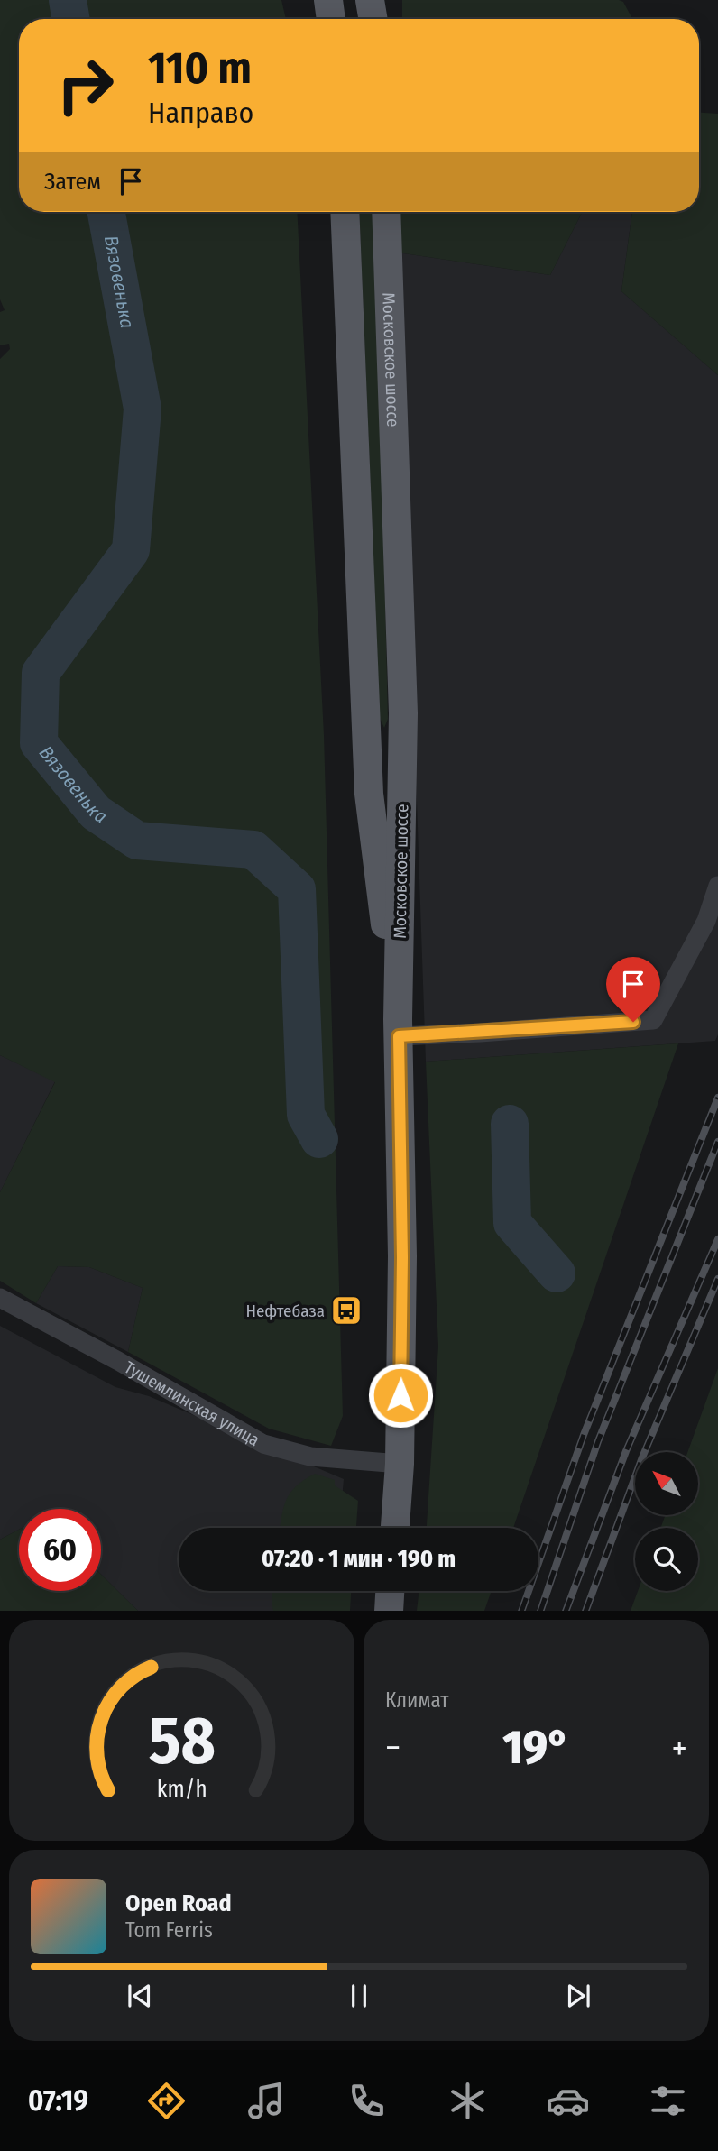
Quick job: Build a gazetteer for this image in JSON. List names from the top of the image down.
{
  "streets": {
    "main road": ["Московское шоссе"],
    "street": ["Тушемлинская улица"]
  },
  "crossings": [
    ["Московское шоссе", "Тушемлинская улица"]
  ],
  "water": ["Вязовенька"],
  "places": {
    "bus stop": ["Нефтебаза"]
  },
  "north": "top left",
  "page": {
    "turn": ["110 m", "Направо"],
    "then": "Затем",
    "limit": "60",
    "trip": "07:20 · 1 мин · 190 m",
    "tile": "Климат",
    "heat": ["−", "19°", "+"],
    "song": ["Open Road", "Tom Ferris"],
    "tabs": "07:19",
    "gauge": ["58", "km/h"]
  }
}
